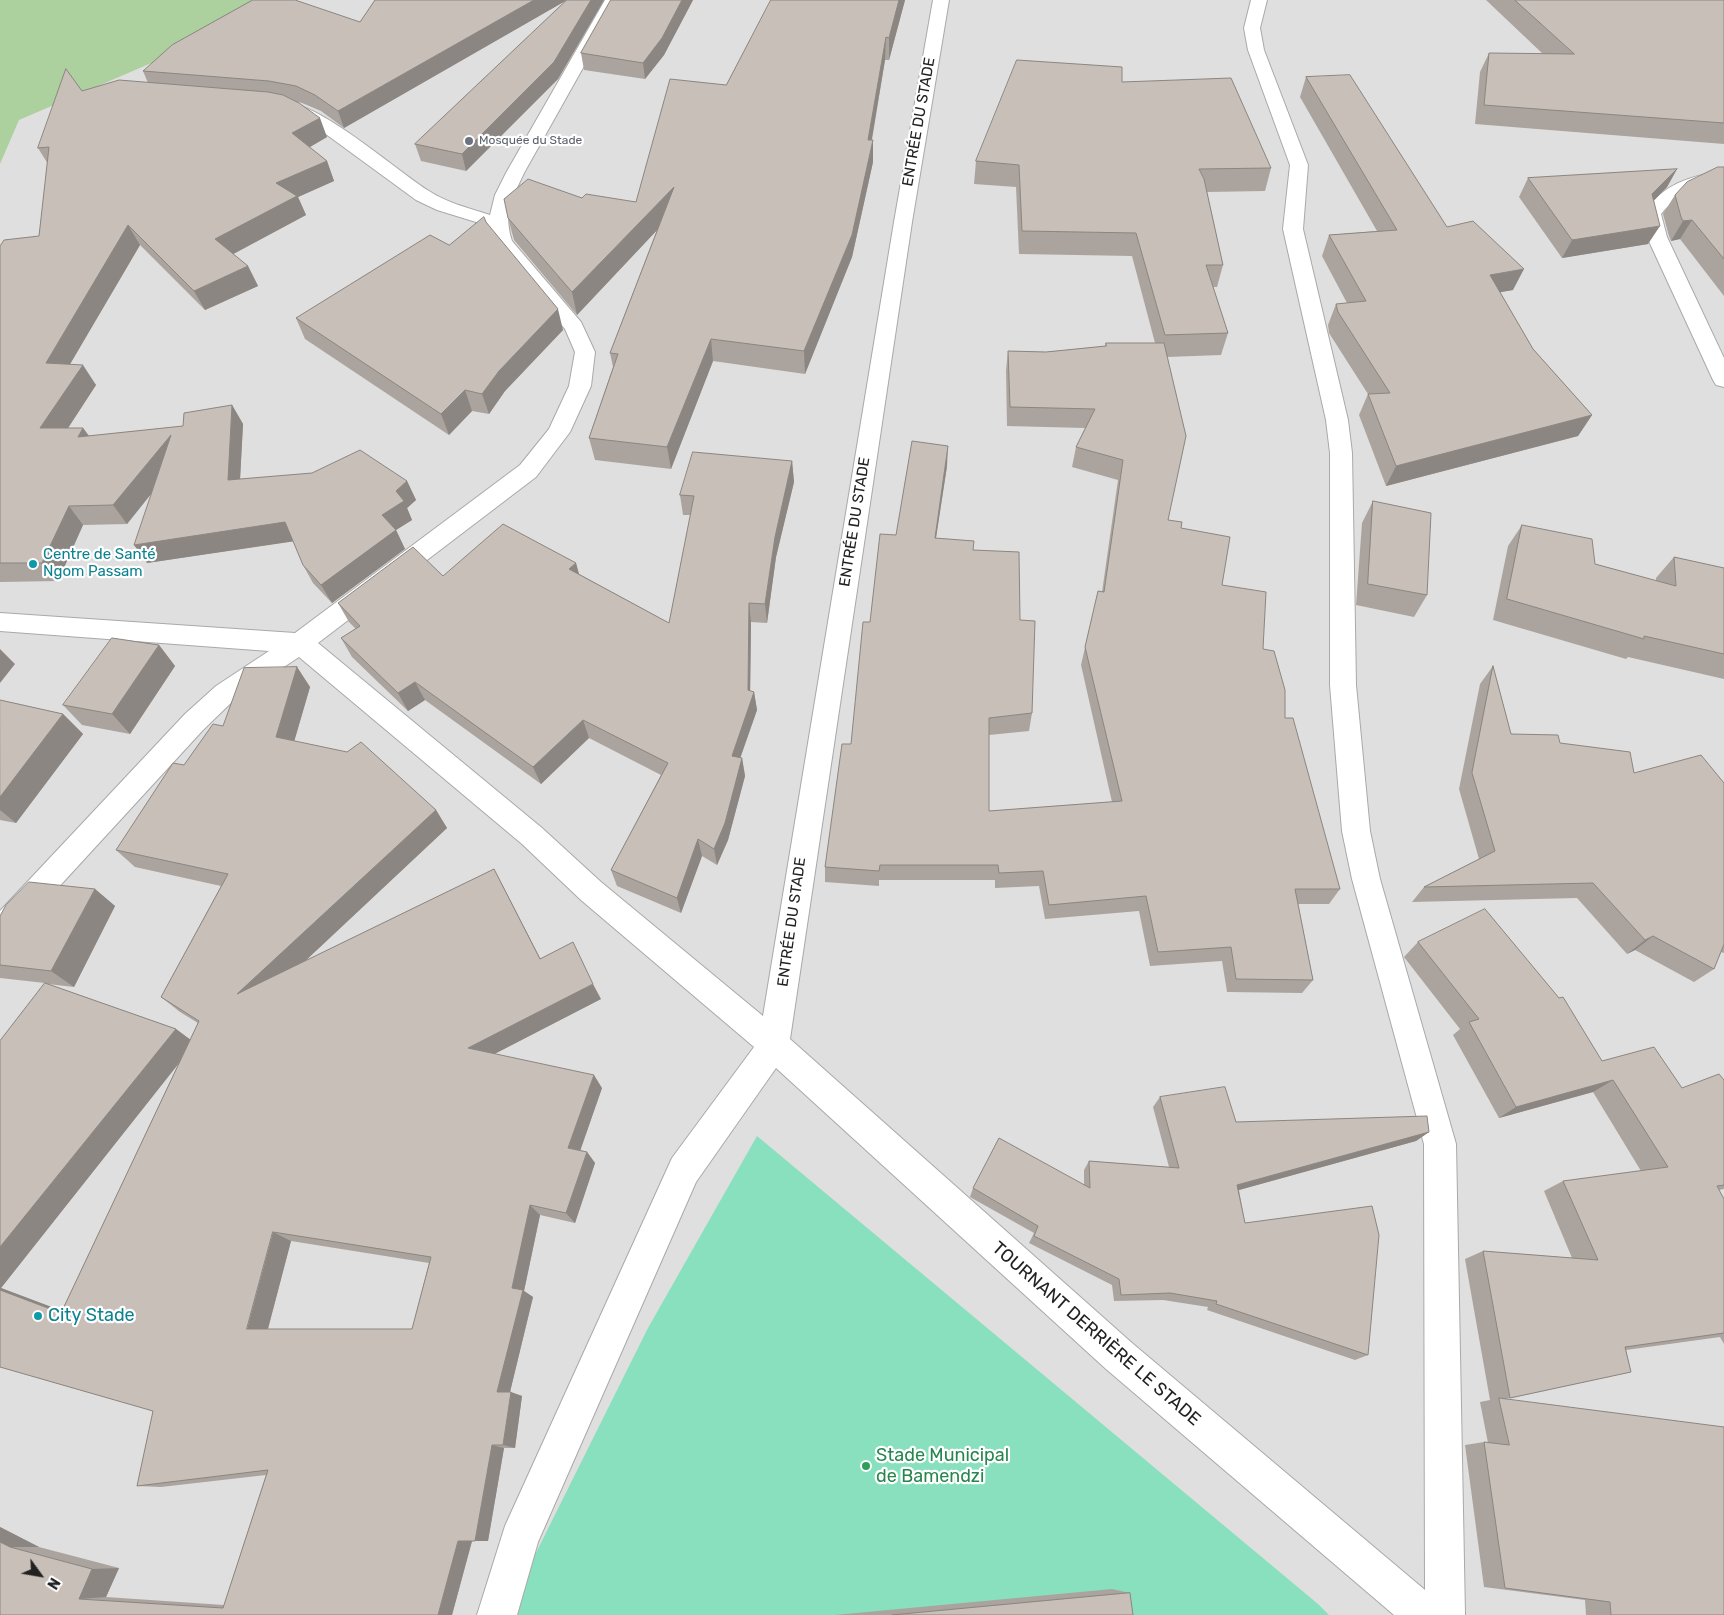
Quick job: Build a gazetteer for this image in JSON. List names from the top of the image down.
{
  "streets": {
    "street": ["ENTRÉE DU STADE", "TOURNANT DERRIÈRE LE STADE"]
  },
  "crossings": [
    ["ENTRÉE DU STADE", "TOURNANT DERRIÈRE LE STADE"]
  ],
  "places": [
    "Mosquée du Stade",
    "Centre de Santé Ngom Passam",
    "City Stade",
    "Stade Municipal de Bamendzi"
  ],
  "north": "bottom right"
}
